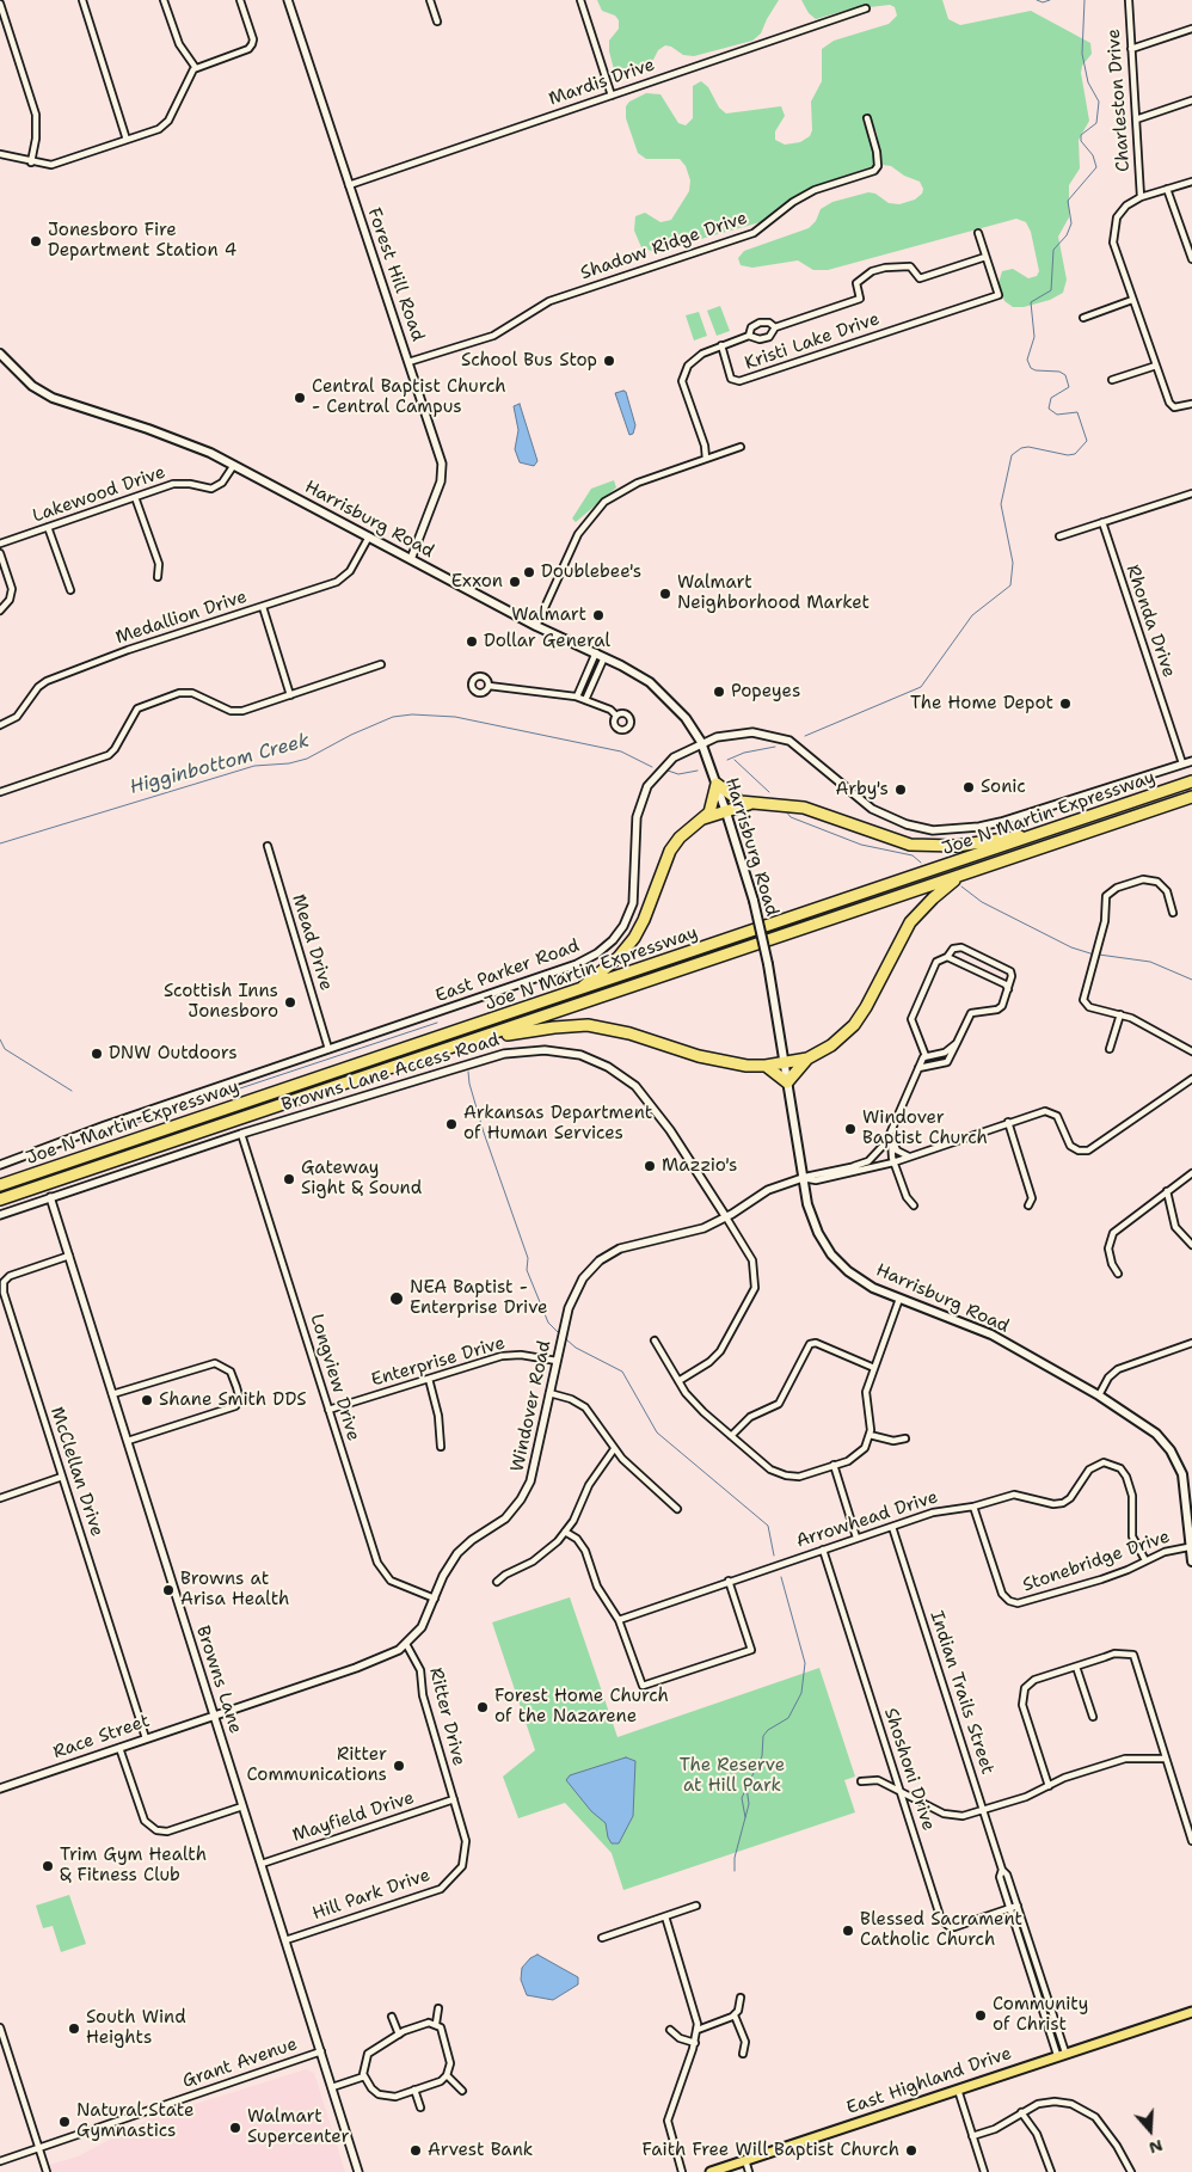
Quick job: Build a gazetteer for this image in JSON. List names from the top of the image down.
{
  "streets": {
    "highway": ["Joe N Martin Expressway"],
    "main road": ["Harrisburg Road", "East Highland Drive"],
    "street": [
      "Mardis Drive",
      "Charleston Drive",
      "Shadow Ridge Drive",
      "Forest Hill Road",
      "Kristi Lake Drive",
      "Lakewood Drive",
      "Medallion Drive",
      "Rhonda Drive",
      "Mead Drive",
      "East Parker Road",
      "Browns Lane Access Road",
      "Enterprise Drive",
      "Longview Drive",
      "Windover Road",
      "McClellan Drive",
      "Arrowhead Drive",
      "Stonebridge Drive",
      "Browns Lane",
      "Indian Trails Street",
      "Ritter Drive",
      "Race Street",
      "Shoshoni Drive",
      "Mayfield Drive",
      "Hill Park Drive",
      "Grant Avenue"
    ]
  },
  "crossings": [
    ["Mardis Drive", "Forest Hill Road"],
    ["Shadow Ridge Drive", "Forest Hill Road"],
    ["Forest Hill Road", "Harrisburg Road"],
    ["Lakewood Drive", "Harrisburg Road"],
    ["Harrisburg Road", "Medallion Drive"],
    ["Harrisburg Road", "East Parker Road"],
    ["Harrisburg Road", "Windover Road"],
    ["Harrisburg Road", "Stonebridge Drive"],
    ["Rhonda Drive", "East Parker Road"],
    ["Mead Drive", "East Parker Road"],
    ["Browns Lane Access Road", "Longview Drive"],
    ["Browns Lane Access Road", "Windover Road"],
    ["Browns Lane Access Road", "Browns Lane"],
    ["Enterprise Drive", "Longview Drive"],
    ["Enterprise Drive", "Windover Road"],
    ["Longview Drive", "Windover Road"],
    ["Windover Road", "Browns Lane"],
    ["Windover Road", "Ritter Drive"],
    ["Windover Road", "Race Street"],
    ["McClellan Drive", "Browns Lane"],
    ["McClellan Drive", "Race Street"],
    ["Arrowhead Drive", "Stonebridge Drive"],
    ["Arrowhead Drive", "Indian Trails Street"],
    ["Arrowhead Drive", "Shoshoni Drive"],
    ["Browns Lane", "Race Street"],
    ["Browns Lane", "Mayfield Drive"],
    ["Browns Lane", "Hill Park Drive"],
    ["Browns Lane", "Grant Avenue"],
    ["Indian Trails Street", "Shoshoni Drive"],
    ["Indian Trails Street", "East Highland Drive"],
    ["Ritter Drive", "Mayfield Drive"],
    ["Ritter Drive", "Hill Park Drive"],
    ["Mayfield Drive", "Hill Park Drive"]
  ],
  "water": ["Higginbottom Creek"],
  "parks": ["The Reserve at Hill Park"],
  "places": [
    "Jonesboro Fire Department Station 4",
    "School Bus Stop",
    "Central Baptist Church - Central Campus",
    "Doublebee's",
    "Exxon",
    "Walmart Neighborhood Market",
    "Walmart",
    "Dollar General",
    "Popeyes",
    "The Home Depot",
    "Sonic",
    "Arby's",
    "Scottish Inns Jonesboro",
    "DNW Outdoors",
    "Arkansas Department of Human Services",
    "Windover Baptist Church",
    "Mazzio's",
    "Gateway Sight & Sound",
    "NEA Baptist - Enterprise Drive",
    "Shane Smith DDS",
    "Browns at Arisa Health",
    "Forest Home Church of the Nazarene",
    "Ritter Communications",
    "Trim Gym Health & Fitness Club",
    "Blessed Sacrament Catholic Church",
    "Community of Christ",
    "South Wind Heights",
    "Natural State Gymnastics",
    "Walmart Supercenter",
    "Arvest Bank",
    "Faith Free Will Baptist Church"
  ],
  "north": "bottom"
}
